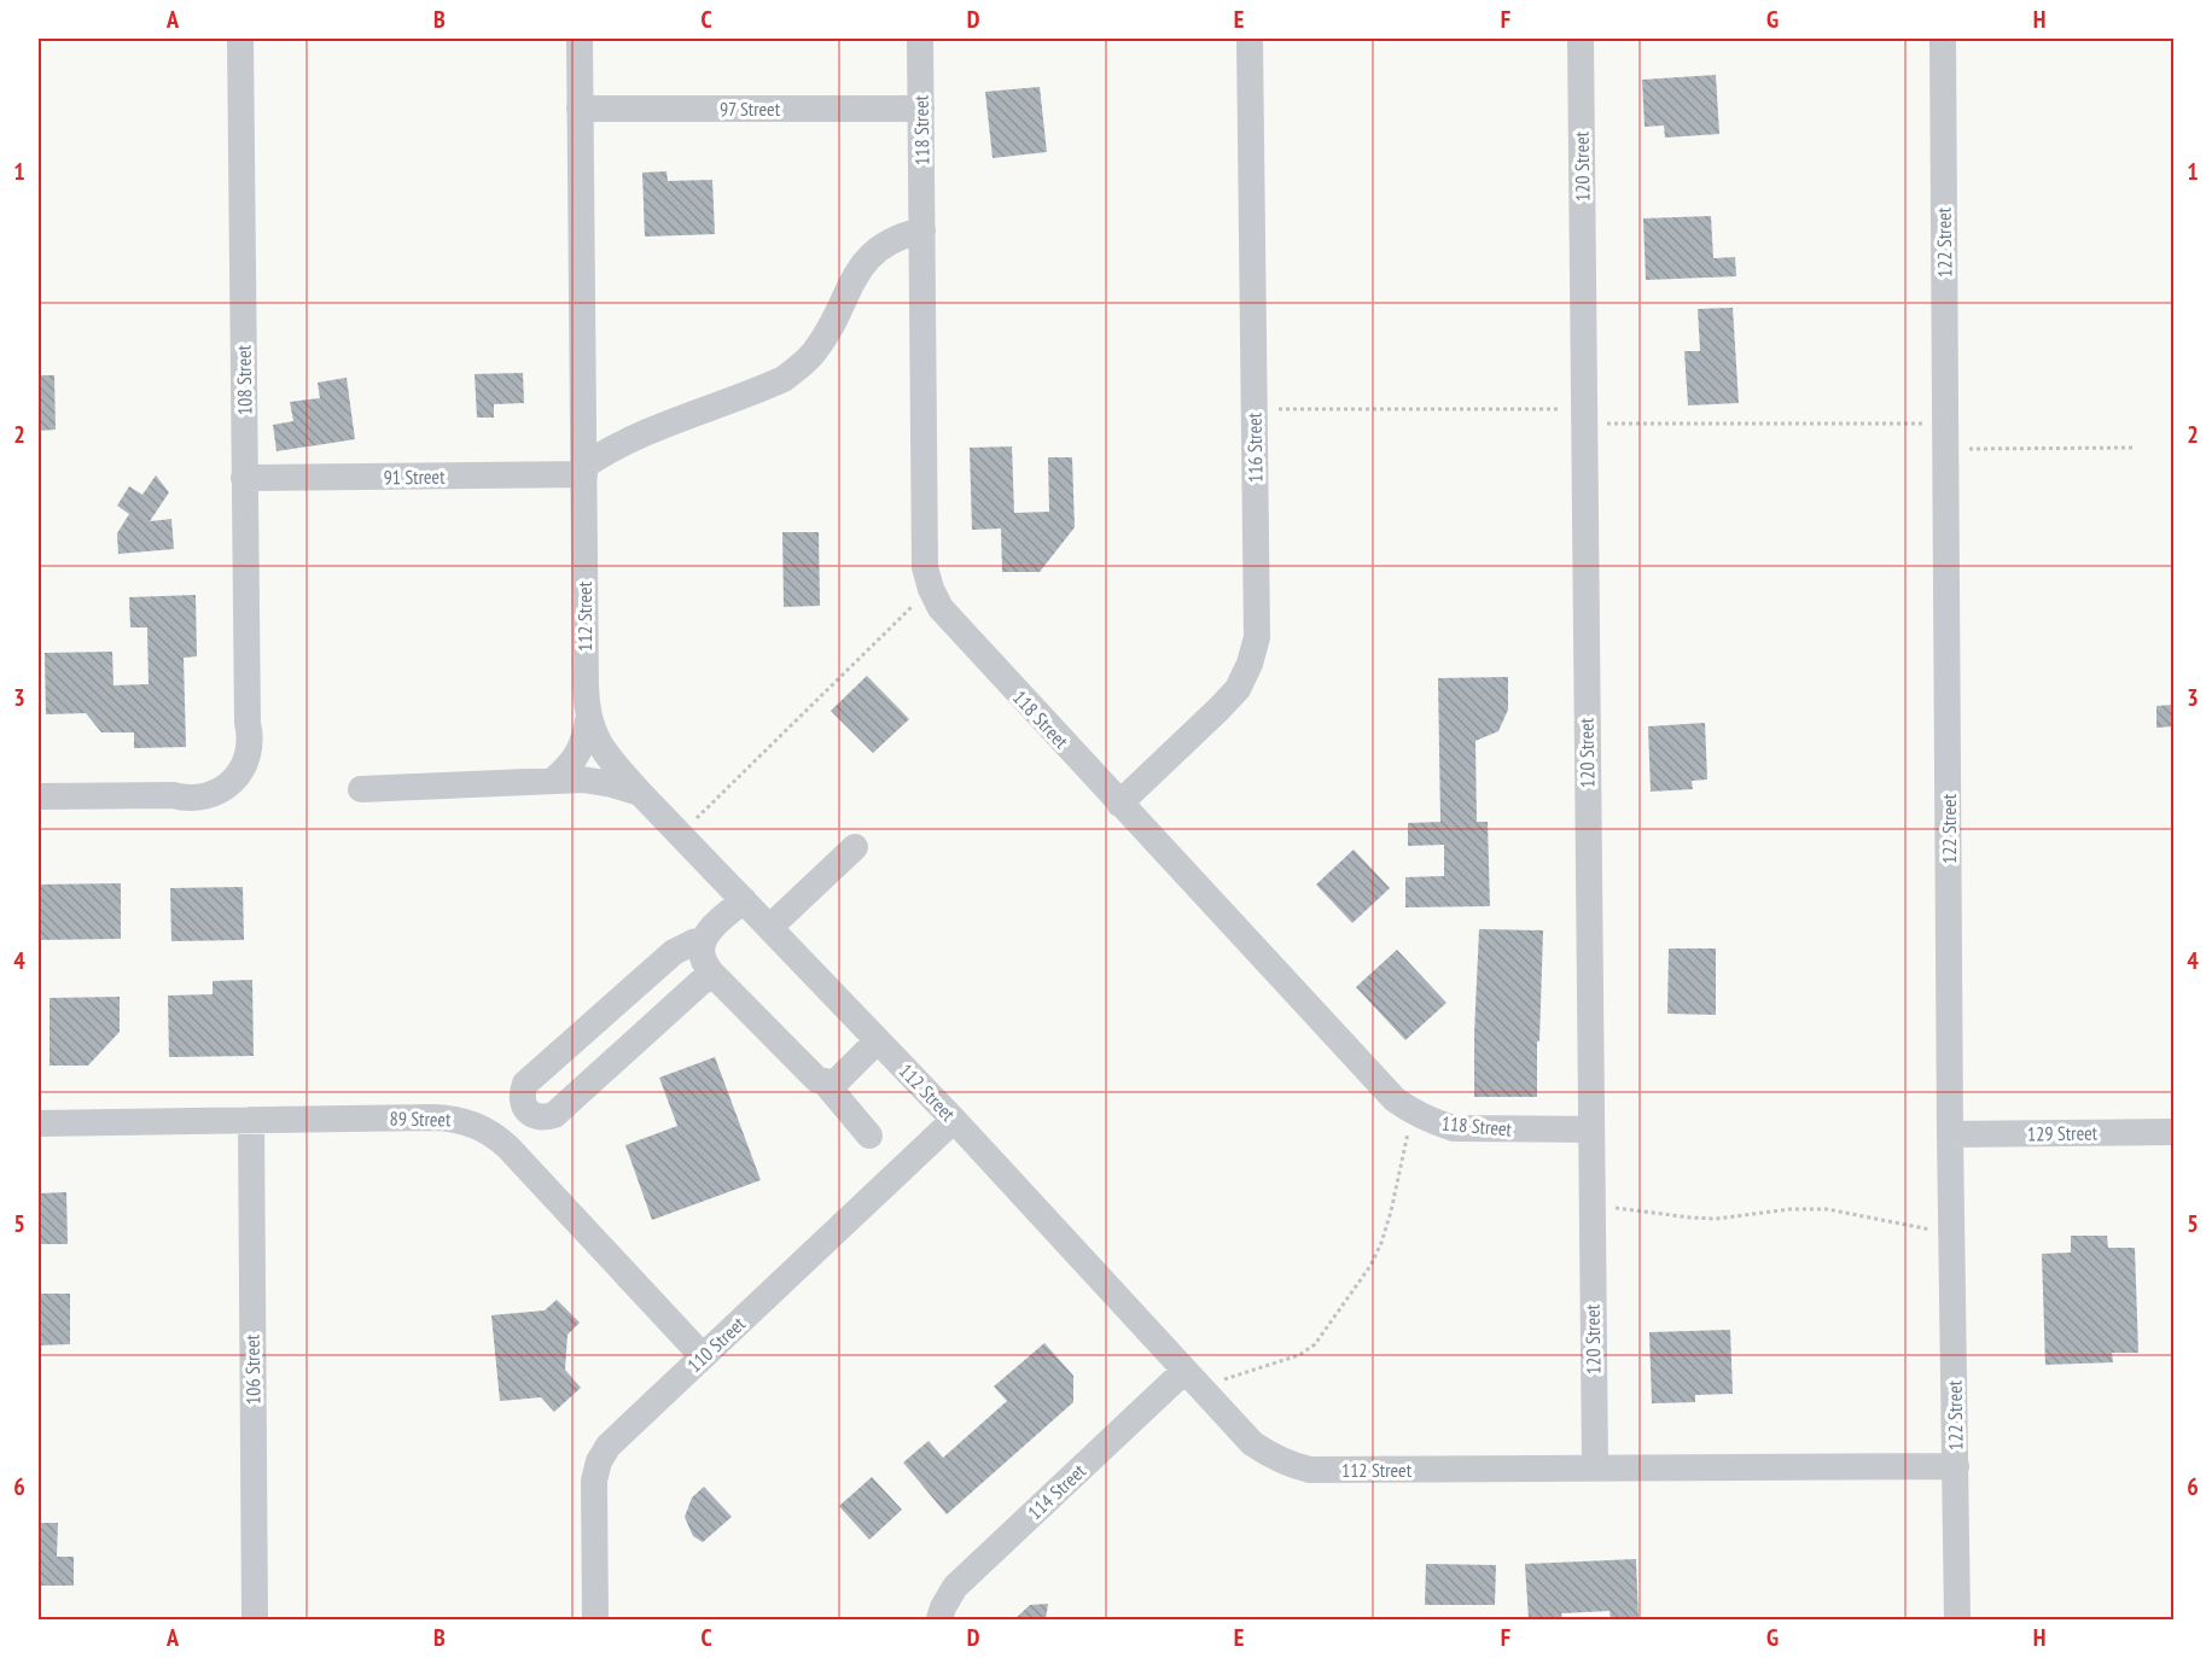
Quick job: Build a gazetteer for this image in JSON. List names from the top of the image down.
{
  "streets": {
    "street": [
      "97 Street",
      "118 Street",
      "120 Street",
      "122 Street",
      "108 Street",
      "116 Street",
      "91 Street",
      "112 Street",
      "89 Street",
      "129 Street",
      "110 Street",
      "106 Street",
      "114 Street"
    ]
  },
  "crossings": [
    ["97 Street", "118 Street"],
    ["97 Street", "112 Street"],
    ["118 Street", "120 Street"],
    ["118 Street", "116 Street"],
    ["120 Street", "112 Street"],
    ["122 Street", "112 Street"],
    ["122 Street", "129 Street"],
    ["108 Street", "91 Street"],
    ["91 Street", "112 Street"],
    ["112 Street", "110 Street"],
    ["112 Street", "114 Street"],
    ["89 Street", "110 Street"],
    ["89 Street", "106 Street"]
  ],
  "grid": {
    "columns": [
      "A",
      "B",
      "C",
      "D",
      "E",
      "F",
      "G",
      "H"
    ],
    "rows": [
      "1",
      "2",
      "3",
      "4",
      "5",
      "6"
    ]
  }
}
